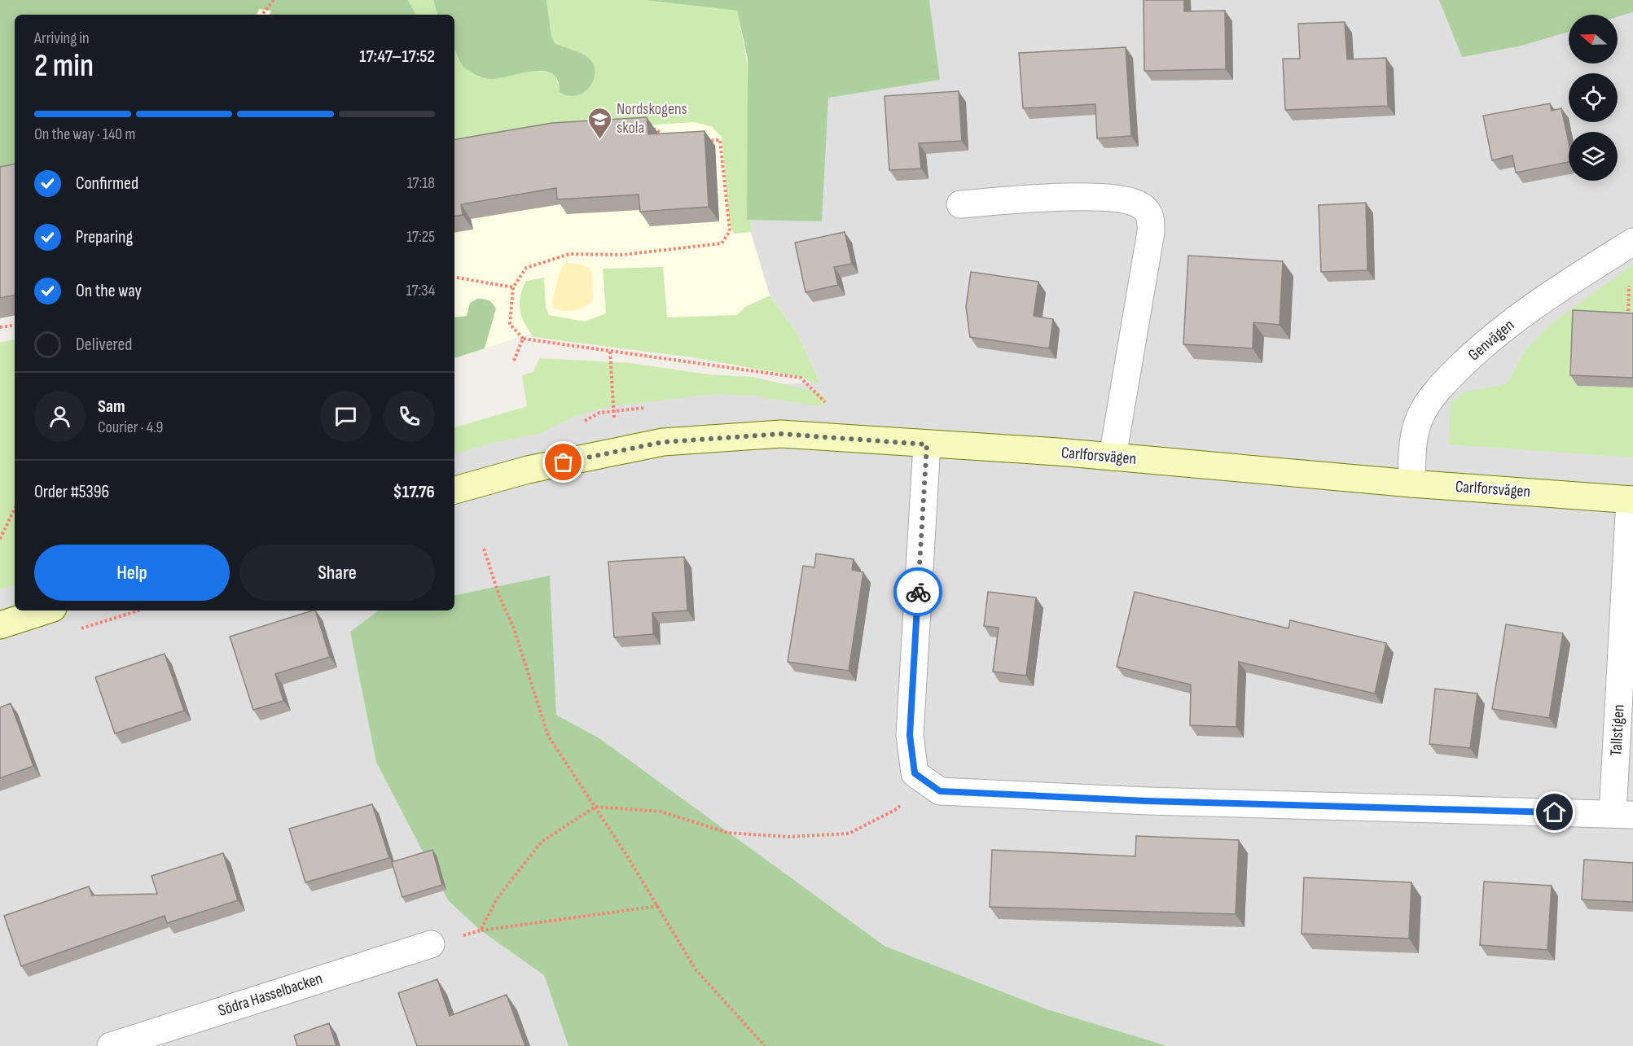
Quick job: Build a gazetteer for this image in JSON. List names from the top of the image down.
{
  "streets": {
    "street": [
      "Genvägen",
      "Carlforsvägen",
      "Tallstigen",
      "Södra Hasselbacken"
    ]
  },
  "crossings": [
    ["Genvägen", "Carlforsvägen"],
    ["Carlforsvägen", "Tallstigen"]
  ],
  "places": {
    "school or university": ["Nordskogens skola"]
  },
  "north": "left",
  "page": {
    "heading": ["2 min", "Arriving in", "17:47–17:52"],
    "panel": [
      "Sam",
      "Courier · 4.9",
      "Order #5396",
      "$17.76"
    ],
    "bar": "On the way · 140 m",
    "list": [
      ["Confirmed", "17:18"],
      ["Preparing", "17:25"],
      ["On the way", "17:34"],
      "Delivered"
    ],
    "buttons": ["Help", "Share"]
  }
}
